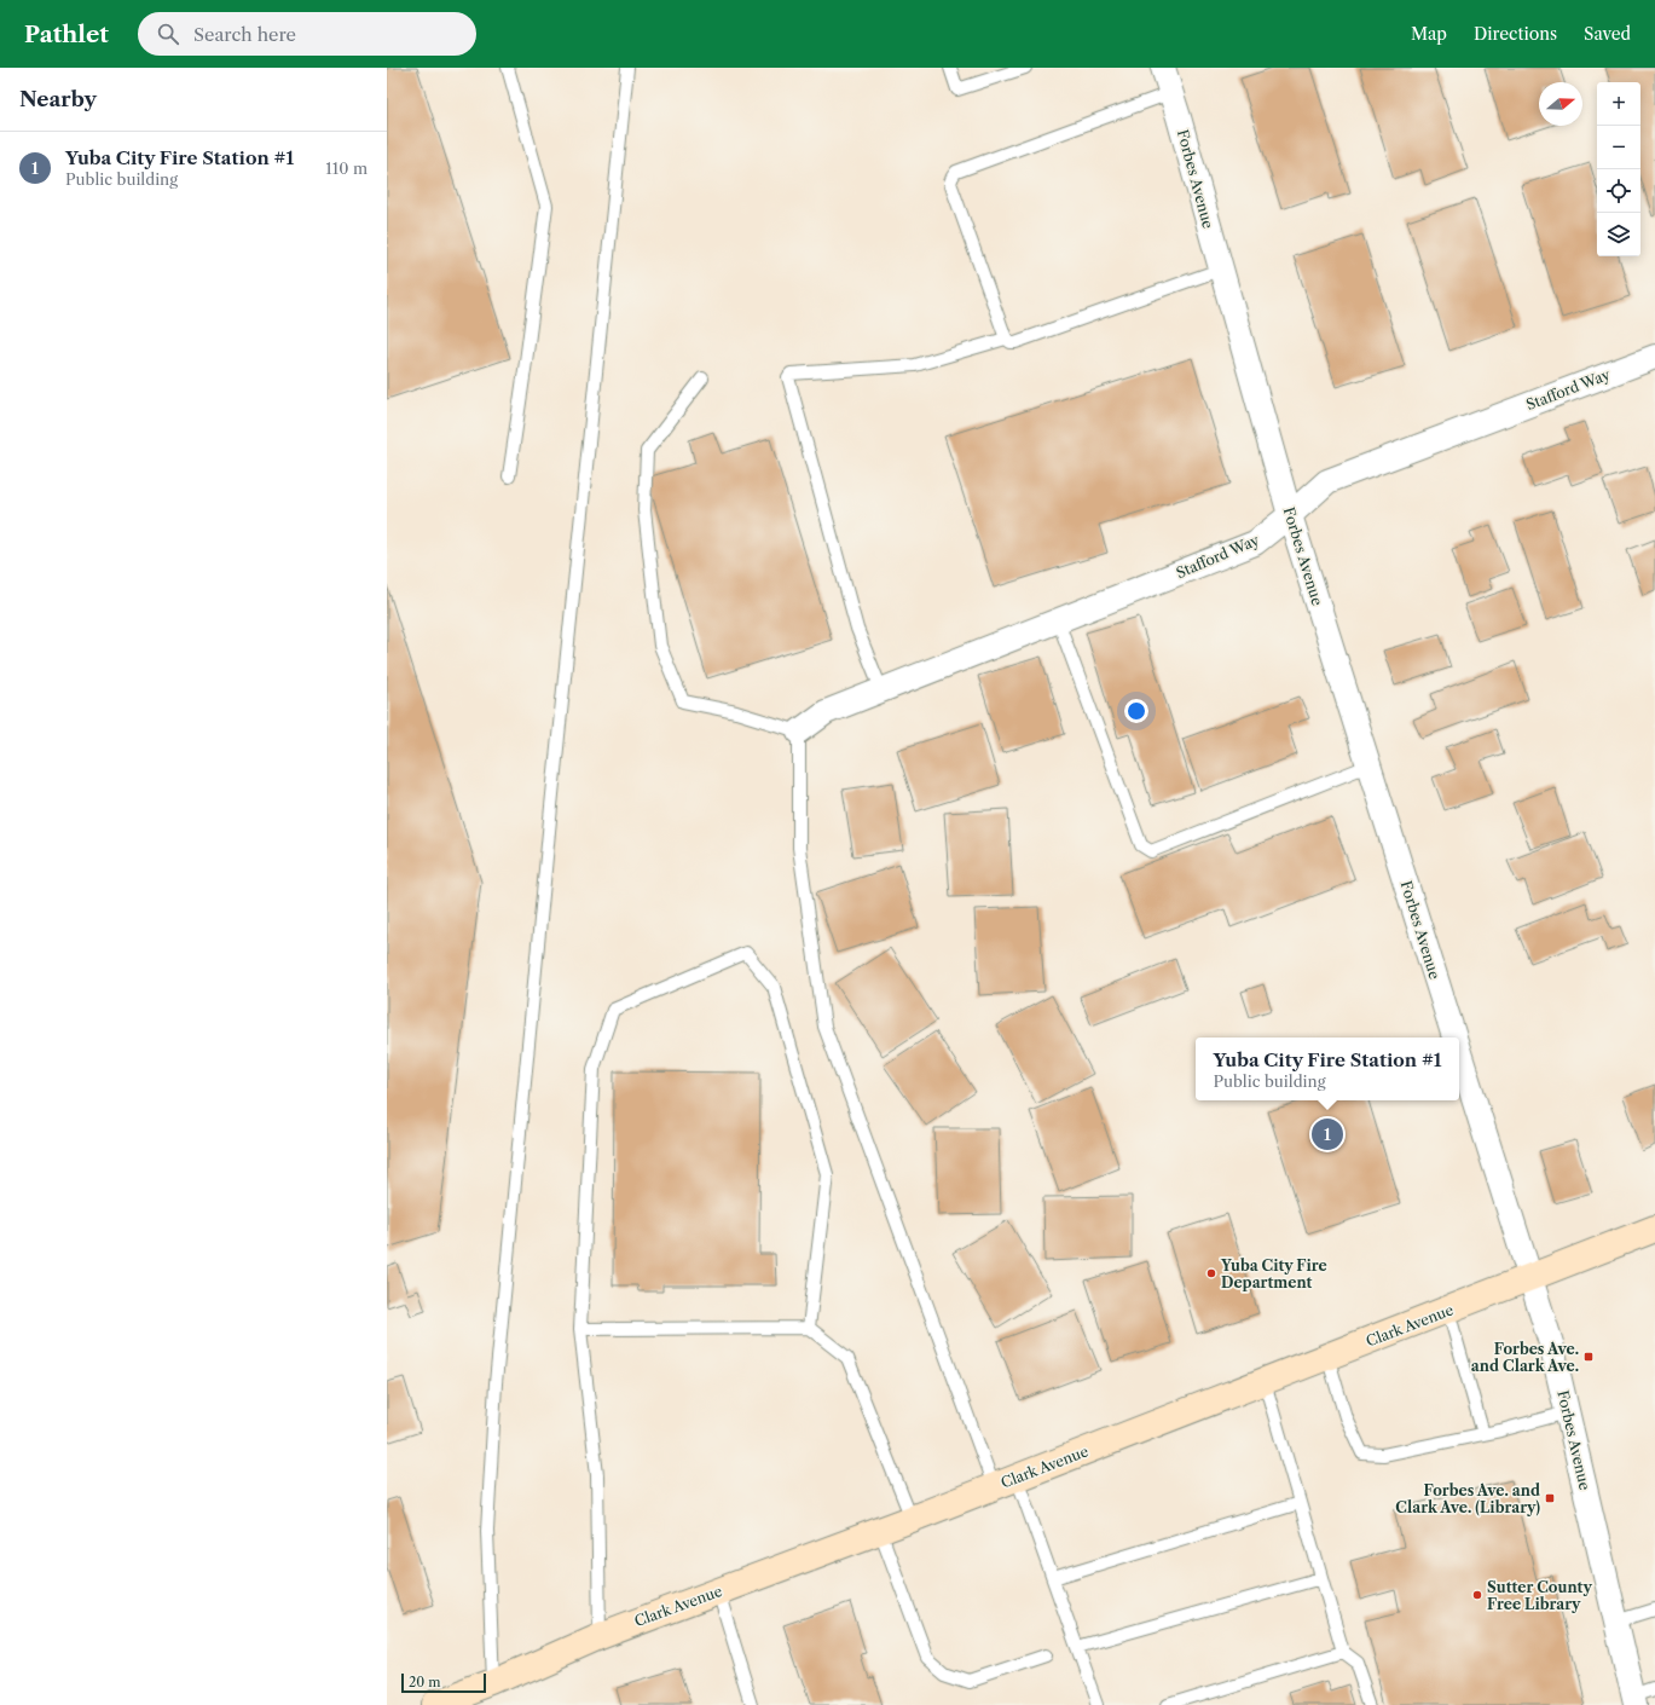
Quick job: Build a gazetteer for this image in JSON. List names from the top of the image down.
{
  "streets": {
    "street": ["Forbes Avenue", "Stafford Way", "Clark Avenue"]
  },
  "crossings": [
    ["Forbes Avenue", "Stafford Way"],
    ["Forbes Avenue", "Clark Avenue"]
  ],
  "places": {
    "other": ["Yuba City Fire Department", "Sutter County Free Library"],
    "transit": ["Forbes Ave. and Clark Ave.", "Forbes Ave. and Clark Ave. (Library)"]
  },
  "scale_bar": "20 m",
  "north": "right",
  "page": {
    "header": "Pathlet",
    "search": "Search here",
    "nav": ["Map", "Directions", "Saved"],
    "heading": "Nearby",
    "map_buttons": ["+", "−"],
    "list": [
      {
        "mark": "1",
        "name": "Yuba City Fire Station #1",
        "note": "Public building",
        "value": "110 m"
      }
    ],
    "popup": ["Yuba City Fire Station #1", "Public building"],
    "pins": "1",
    "scale": "20 m"
  }
}
